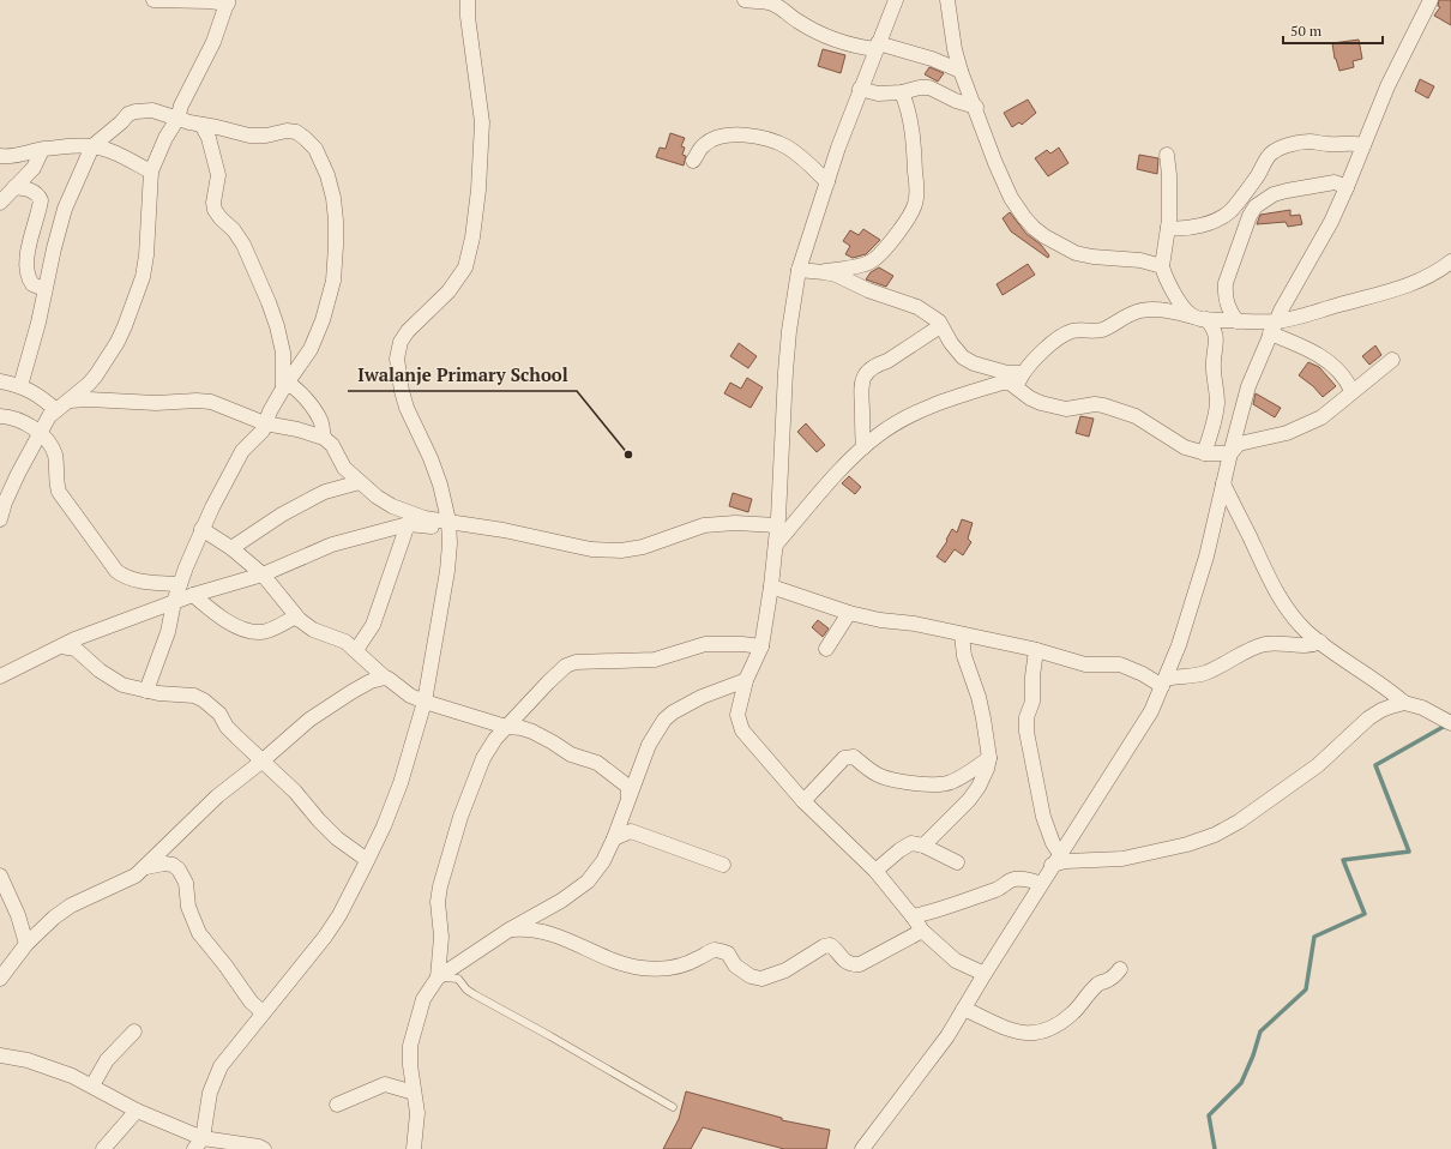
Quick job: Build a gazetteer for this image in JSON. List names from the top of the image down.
{
  "places": ["Iwalanje Primary School"],
  "scale_bar": "50 m"
}
